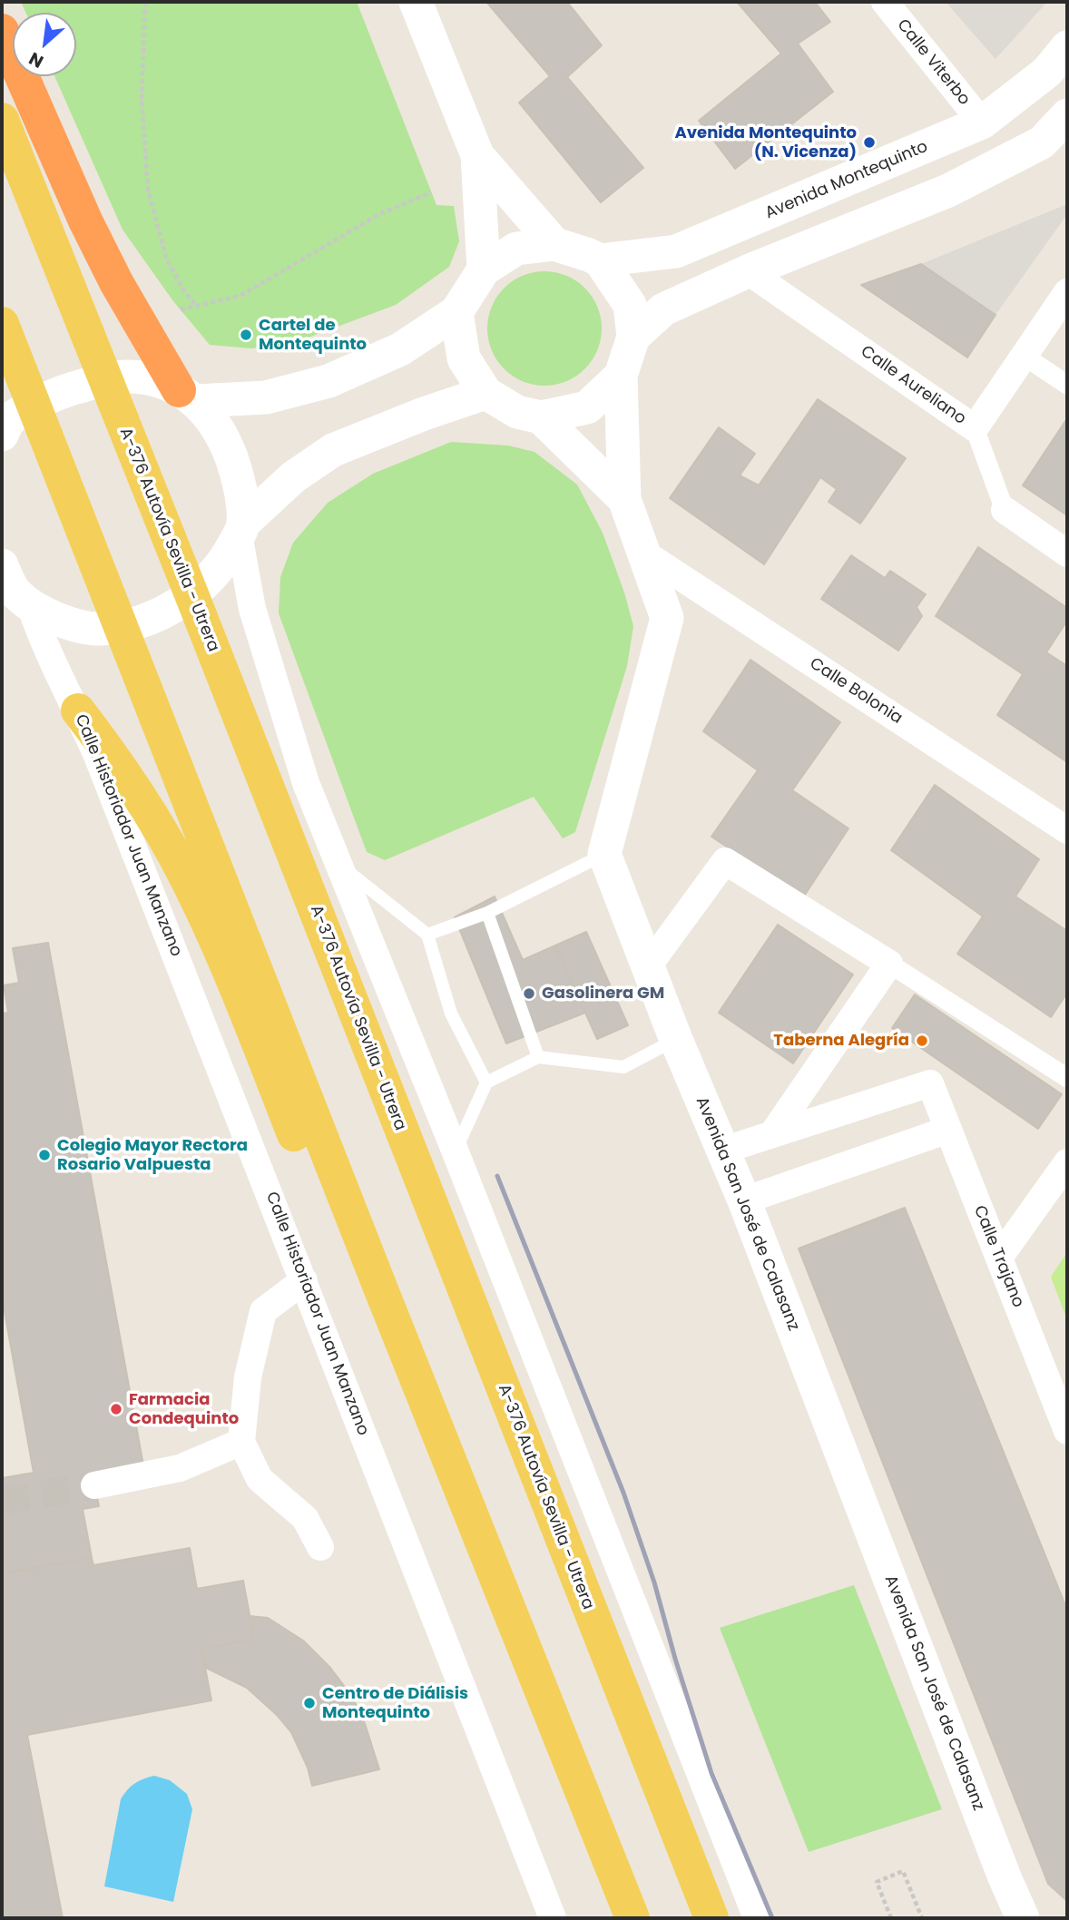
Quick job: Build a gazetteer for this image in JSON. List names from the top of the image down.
{
  "streets": {
    "main road": ["A-376 Autovía Sevilla - Utrera"],
    "street": [
      "Calle Viterbo",
      "Avenida Montequinto",
      "Calle Aureliano",
      "Calle Bolonia",
      "Calle Historiador Juan Manzano",
      "Avenida San José de Calasanz",
      "Calle Trajano"
    ]
  },
  "crossings": [
    ["Calle Viterbo", "Avenida Montequinto"]
  ],
  "places": [
    "Avenida Montequinto (N. Vicenza)",
    "Cartel de Montequinto",
    "Gasolinera GM",
    "Taberna Alegría",
    "Colegio Mayor Rectora Rosario Valpuesta",
    "Farmacia Condequinto",
    "Centro de Diálisis Montequinto"
  ],
  "north": "bottom left"
}
